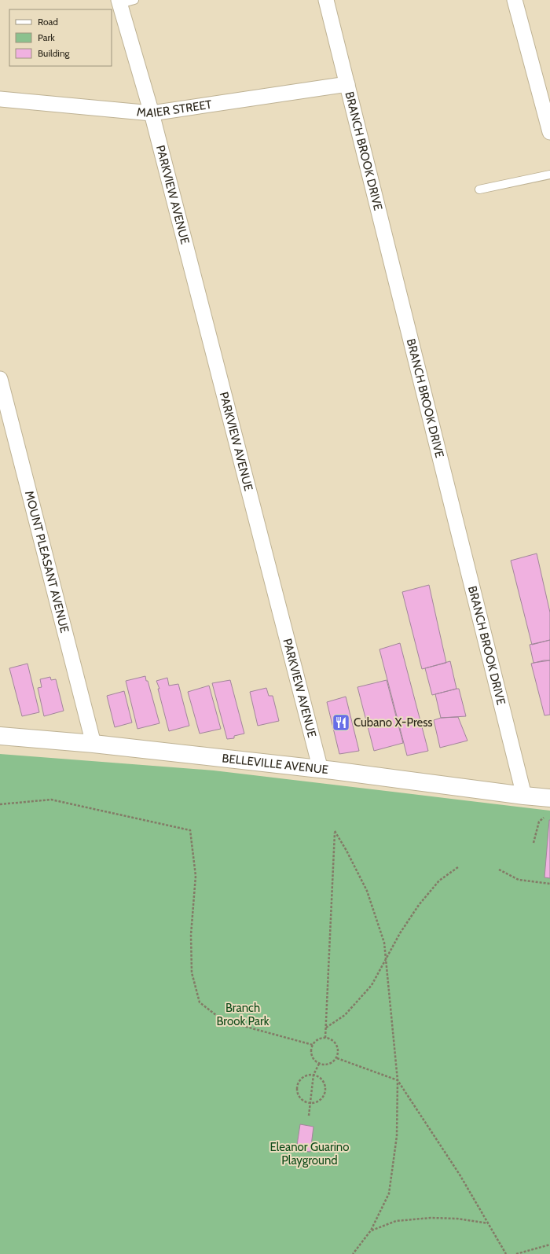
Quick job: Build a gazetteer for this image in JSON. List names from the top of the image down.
{
  "streets": {
    "main road": ["BELLEVILLE AVENUE"],
    "street": [
      "MAIER STREET",
      "BRANCH BROOK DRIVE",
      "PARKVIEW AVENUE",
      "MOUNT PLEASANT AVENUE"
    ]
  },
  "crossings": [
    ["MAIER STREET", "BRANCH BROOK DRIVE"],
    ["MAIER STREET", "PARKVIEW AVENUE"],
    ["BRANCH BROOK DRIVE", "BELLEVILLE AVENUE"],
    ["PARKVIEW AVENUE", "BELLEVILLE AVENUE"],
    ["MOUNT PLEASANT AVENUE", "BELLEVILLE AVENUE"]
  ],
  "parks": ["Branch Brook Park", "Eleanor Guarino Playground"],
  "places": {
    "restaurant": ["Cubano X-Press"]
  },
  "legend": ["Road", "Park", "Building"]
}
